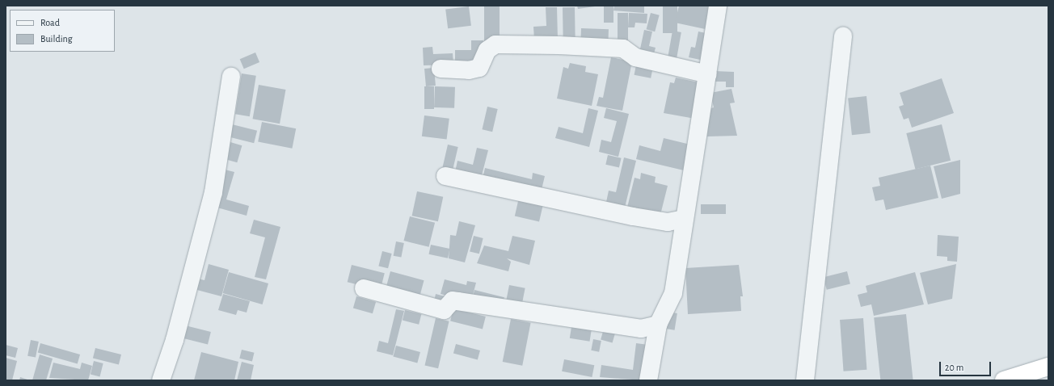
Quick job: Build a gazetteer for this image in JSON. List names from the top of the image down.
{
  "legend": ["Road", "Building"],
  "scale_bar": "20 m"
}
